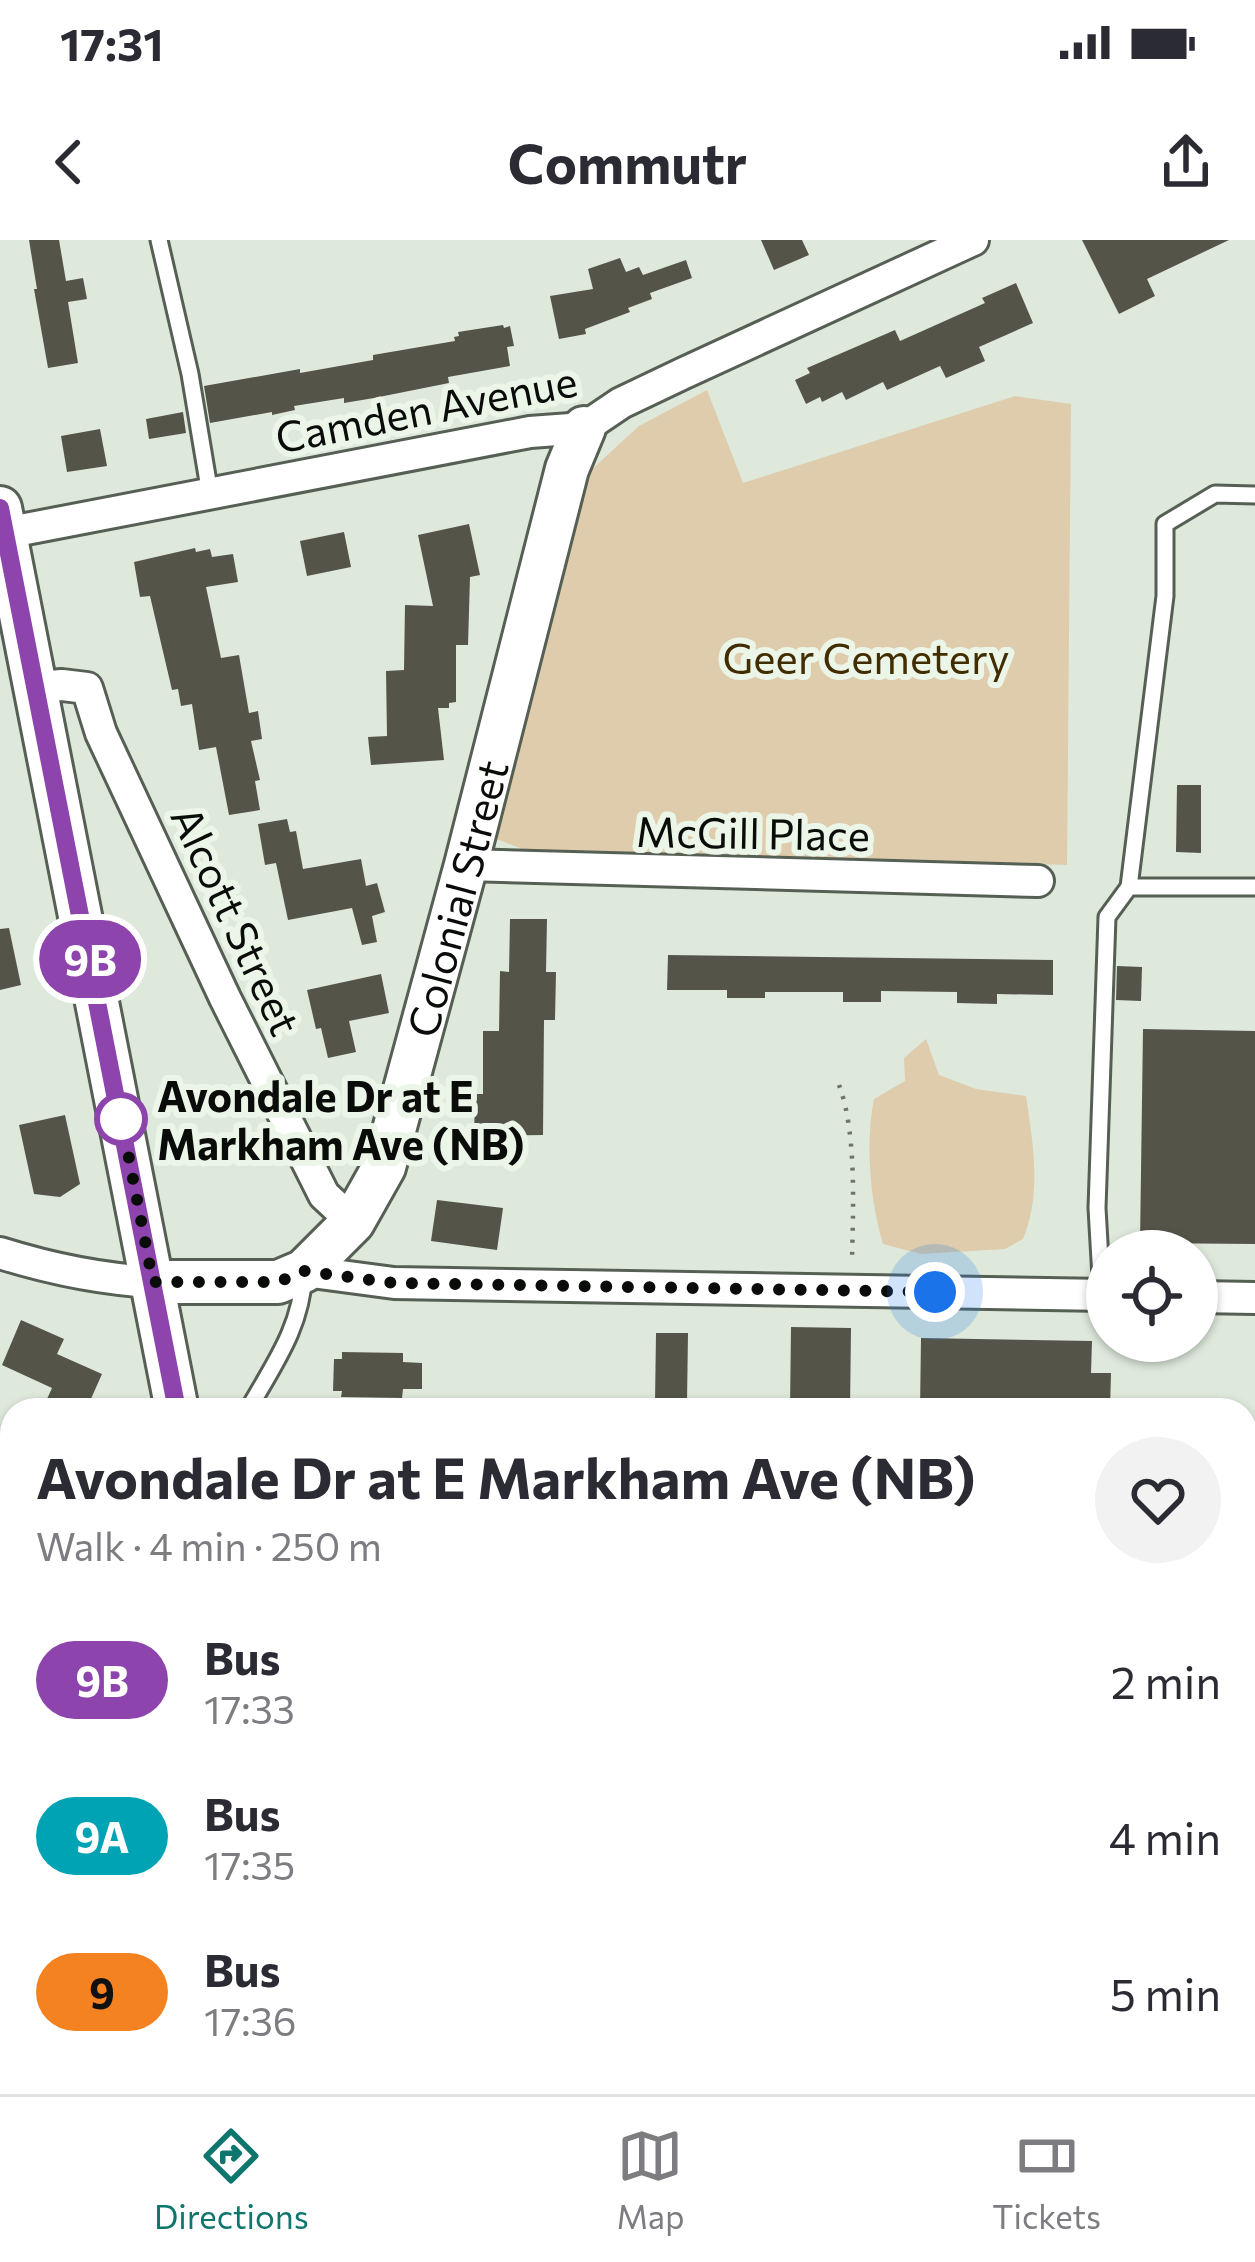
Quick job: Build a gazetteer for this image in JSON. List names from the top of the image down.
{
  "streets": {
    "street": [
      "Camden Avenue",
      "McGill Place",
      "Colonial Street",
      "Alcott Street"
    ]
  },
  "crossings": [
    ["Camden Avenue", "Colonial Street"],
    ["McGill Place", "Colonial Street"],
    ["Colonial Street", "Alcott Street"]
  ],
  "parks": ["Geer Cemetery"],
  "places": ["Avondale Dr at E Markham Ave (NB)"],
  "lines": ["bus line 9B"],
  "page": {
    "status": "17:31",
    "header": "Commutr",
    "on_map": "9B",
    "heading": ["Avondale Dr at E Markham Ave (NB)", "Walk · 4 min · 250 m"],
    "list": [
      {
        "mark": "9B",
        "name": "Bus",
        "note": "17:33",
        "value": "2 min"
      },
      {
        "mark": "9A",
        "name": "Bus",
        "note": "17:35",
        "value": "4 min"
      },
      {
        "mark": "9",
        "name": "Bus",
        "note": "17:36",
        "value": "5 min"
      }
    ],
    "tabs": ["Directions", "Map", "Tickets"]
  }
}
